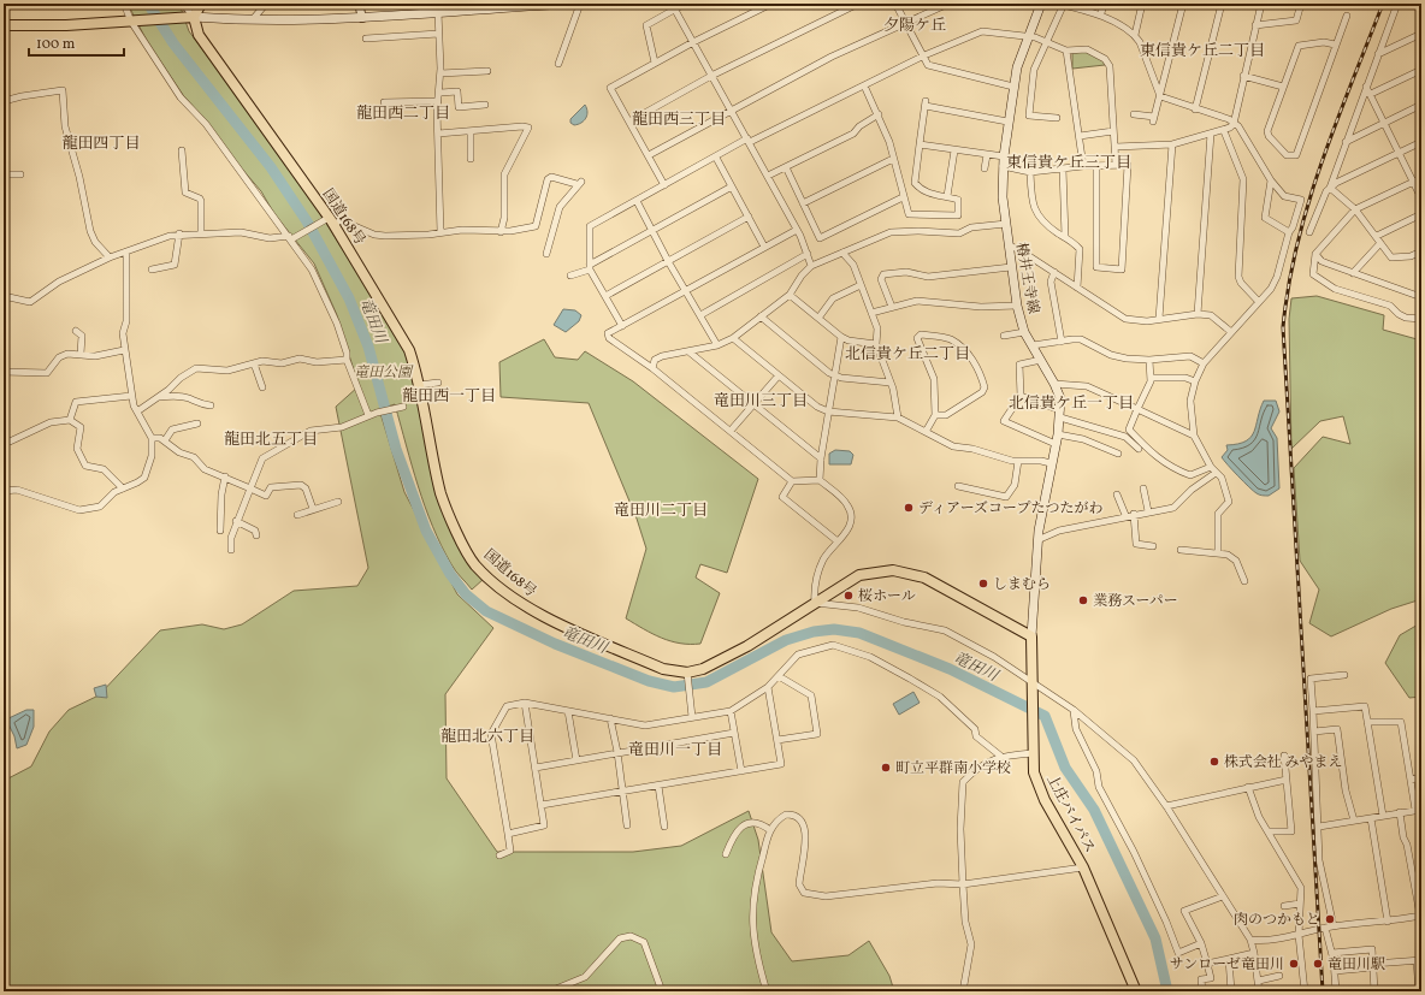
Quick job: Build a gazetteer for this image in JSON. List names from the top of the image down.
{
  "streets": {
    "highway": ["国道168号", "上庄バイパス"],
    "main road": ["椿井王寺線"]
  },
  "crossings": [
    ["国道168号", "椿井王寺線"],
    ["国道168号", "上庄バイパス"],
    ["椿井王寺線", "上庄バイパス"]
  ],
  "districts": [
    "夕陽ケ丘",
    "東信貴ケ丘二丁目",
    "龍田西二丁目",
    "龍田西三丁目",
    "龍田四丁目",
    "東信貴ケ丘三丁目",
    "北信貴ケ丘二丁目",
    "龍田西一丁目",
    "竜田川三丁目",
    "北信貴ケ丘一丁目",
    "龍田北五丁目",
    "竜田川二丁目",
    "龍田北六丁目",
    "竜田川一丁目"
  ],
  "water": ["竜田川"],
  "parks": ["竜田公園"],
  "places": [
    "ディアーズコープたつたがわ",
    "しまむら",
    "桜ホール",
    "業務スーパー",
    "株式会社 みやまえ",
    "町立平群南小学校",
    "肉のつかもと",
    "サンローゼ竜田川",
    "竜田川駅"
  ],
  "scale_bar": "100 m"
}
